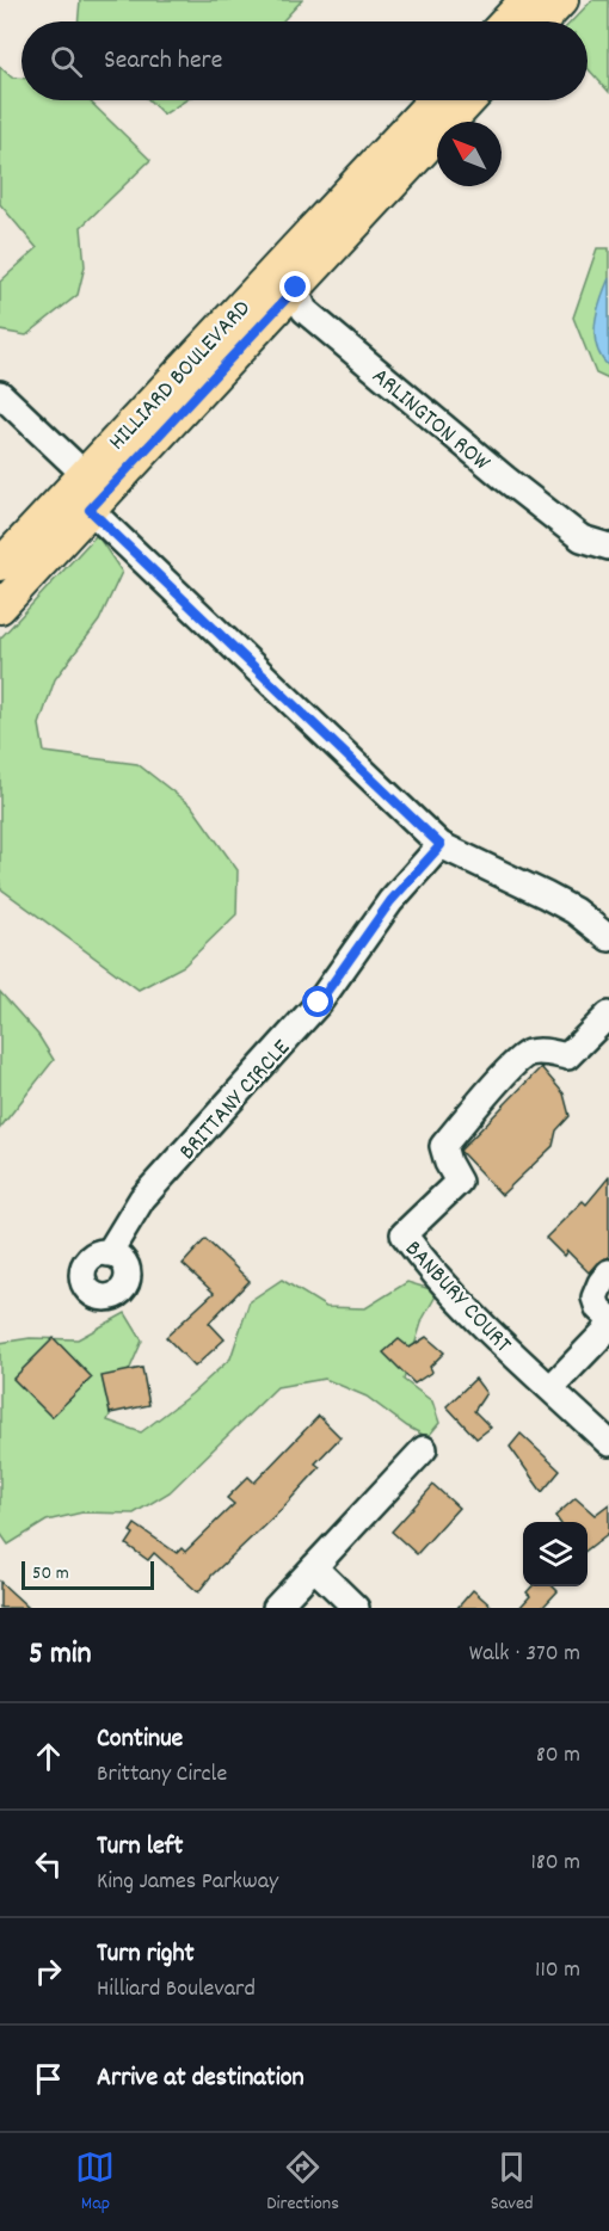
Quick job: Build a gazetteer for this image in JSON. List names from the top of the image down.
{
  "streets": {
    "main road": ["HILLIARD BOULEVARD"],
    "street": ["ARLINGTON ROW", "BRITTANY CIRCLE", "BANBURY COURT"]
  },
  "crossings": [
    ["HILLIARD BOULEVARD", "ARLINGTON ROW"]
  ],
  "scale_bar": "50 m",
  "north": "top left",
  "page": {
    "search": "Search here",
    "scale": "50 m",
    "heading": ["5 min", "Walk · 370 m"],
    "list": [
      ["Continue", "Brittany Circle", "80 m"],
      ["Turn left", "King James Parkway", "180 m"],
      ["Turn right", "Hilliard Boulevard", "110 m"],
      "Arrive at destination"
    ],
    "nav": ["Map", "Directions", "Saved"]
  }
}
